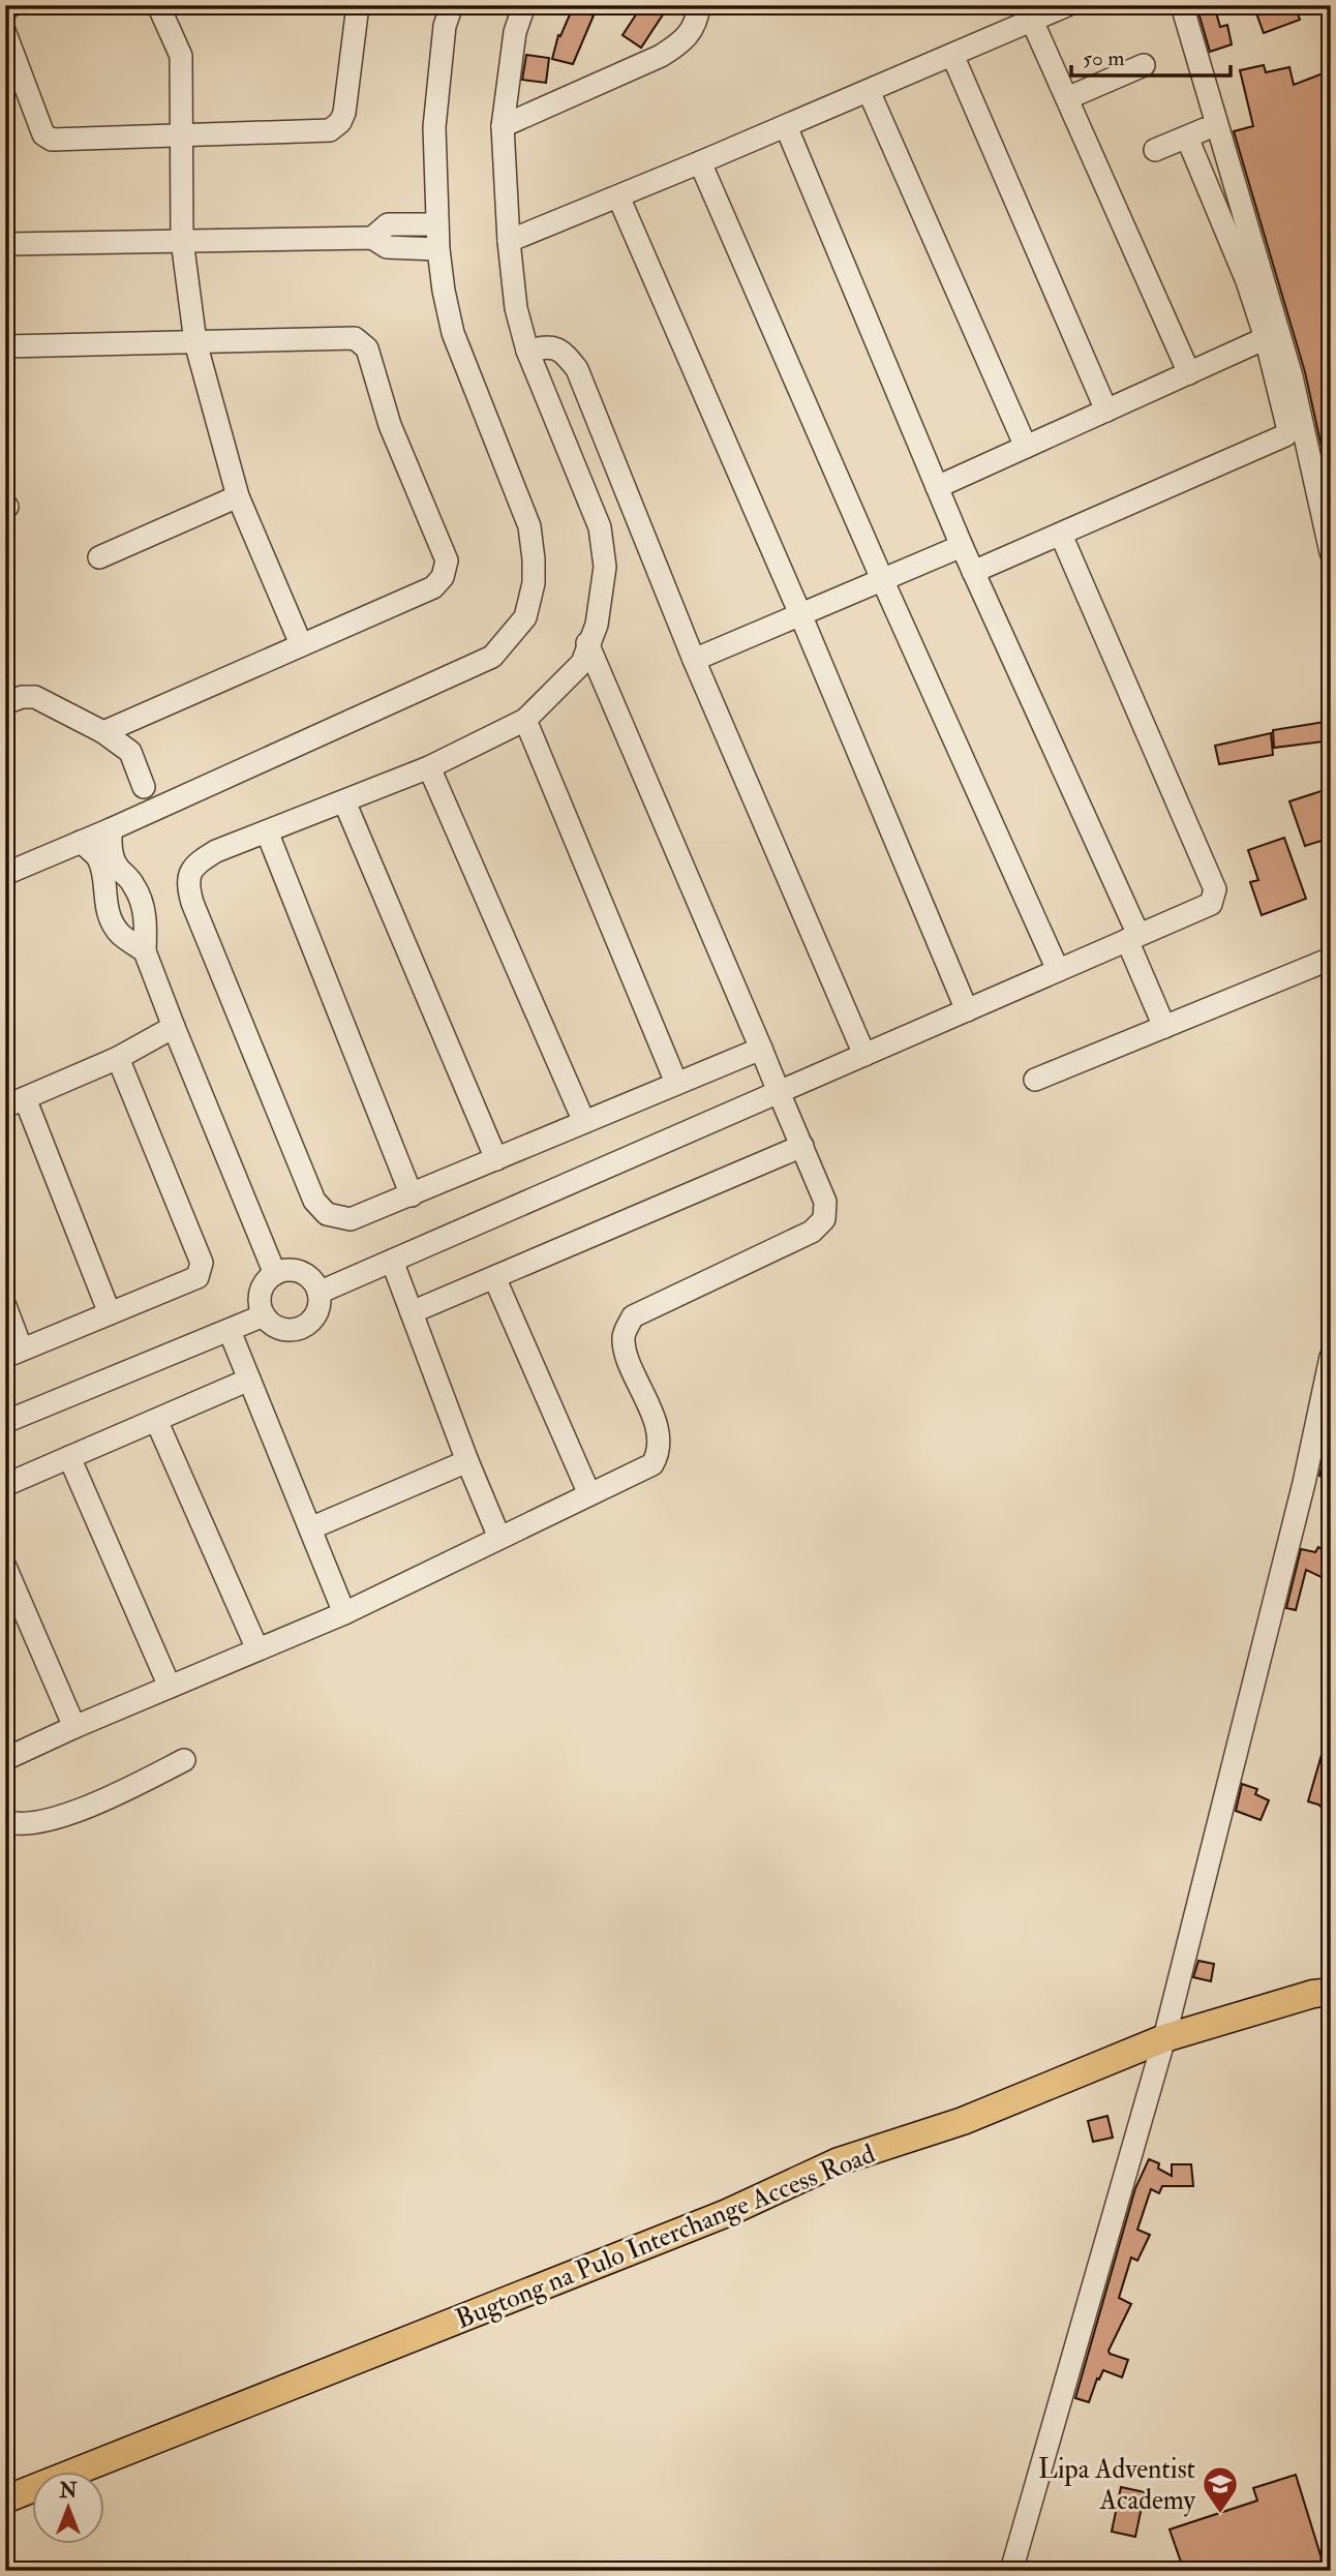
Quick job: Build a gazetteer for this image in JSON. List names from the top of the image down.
{
  "streets": {
    "main road": ["Bugtong na Pulo Interchange Access Road"]
  },
  "places": {
    "school or university": ["Lipa Adventist Academy"]
  },
  "scale_bar": "50 m",
  "north": "top"
}
